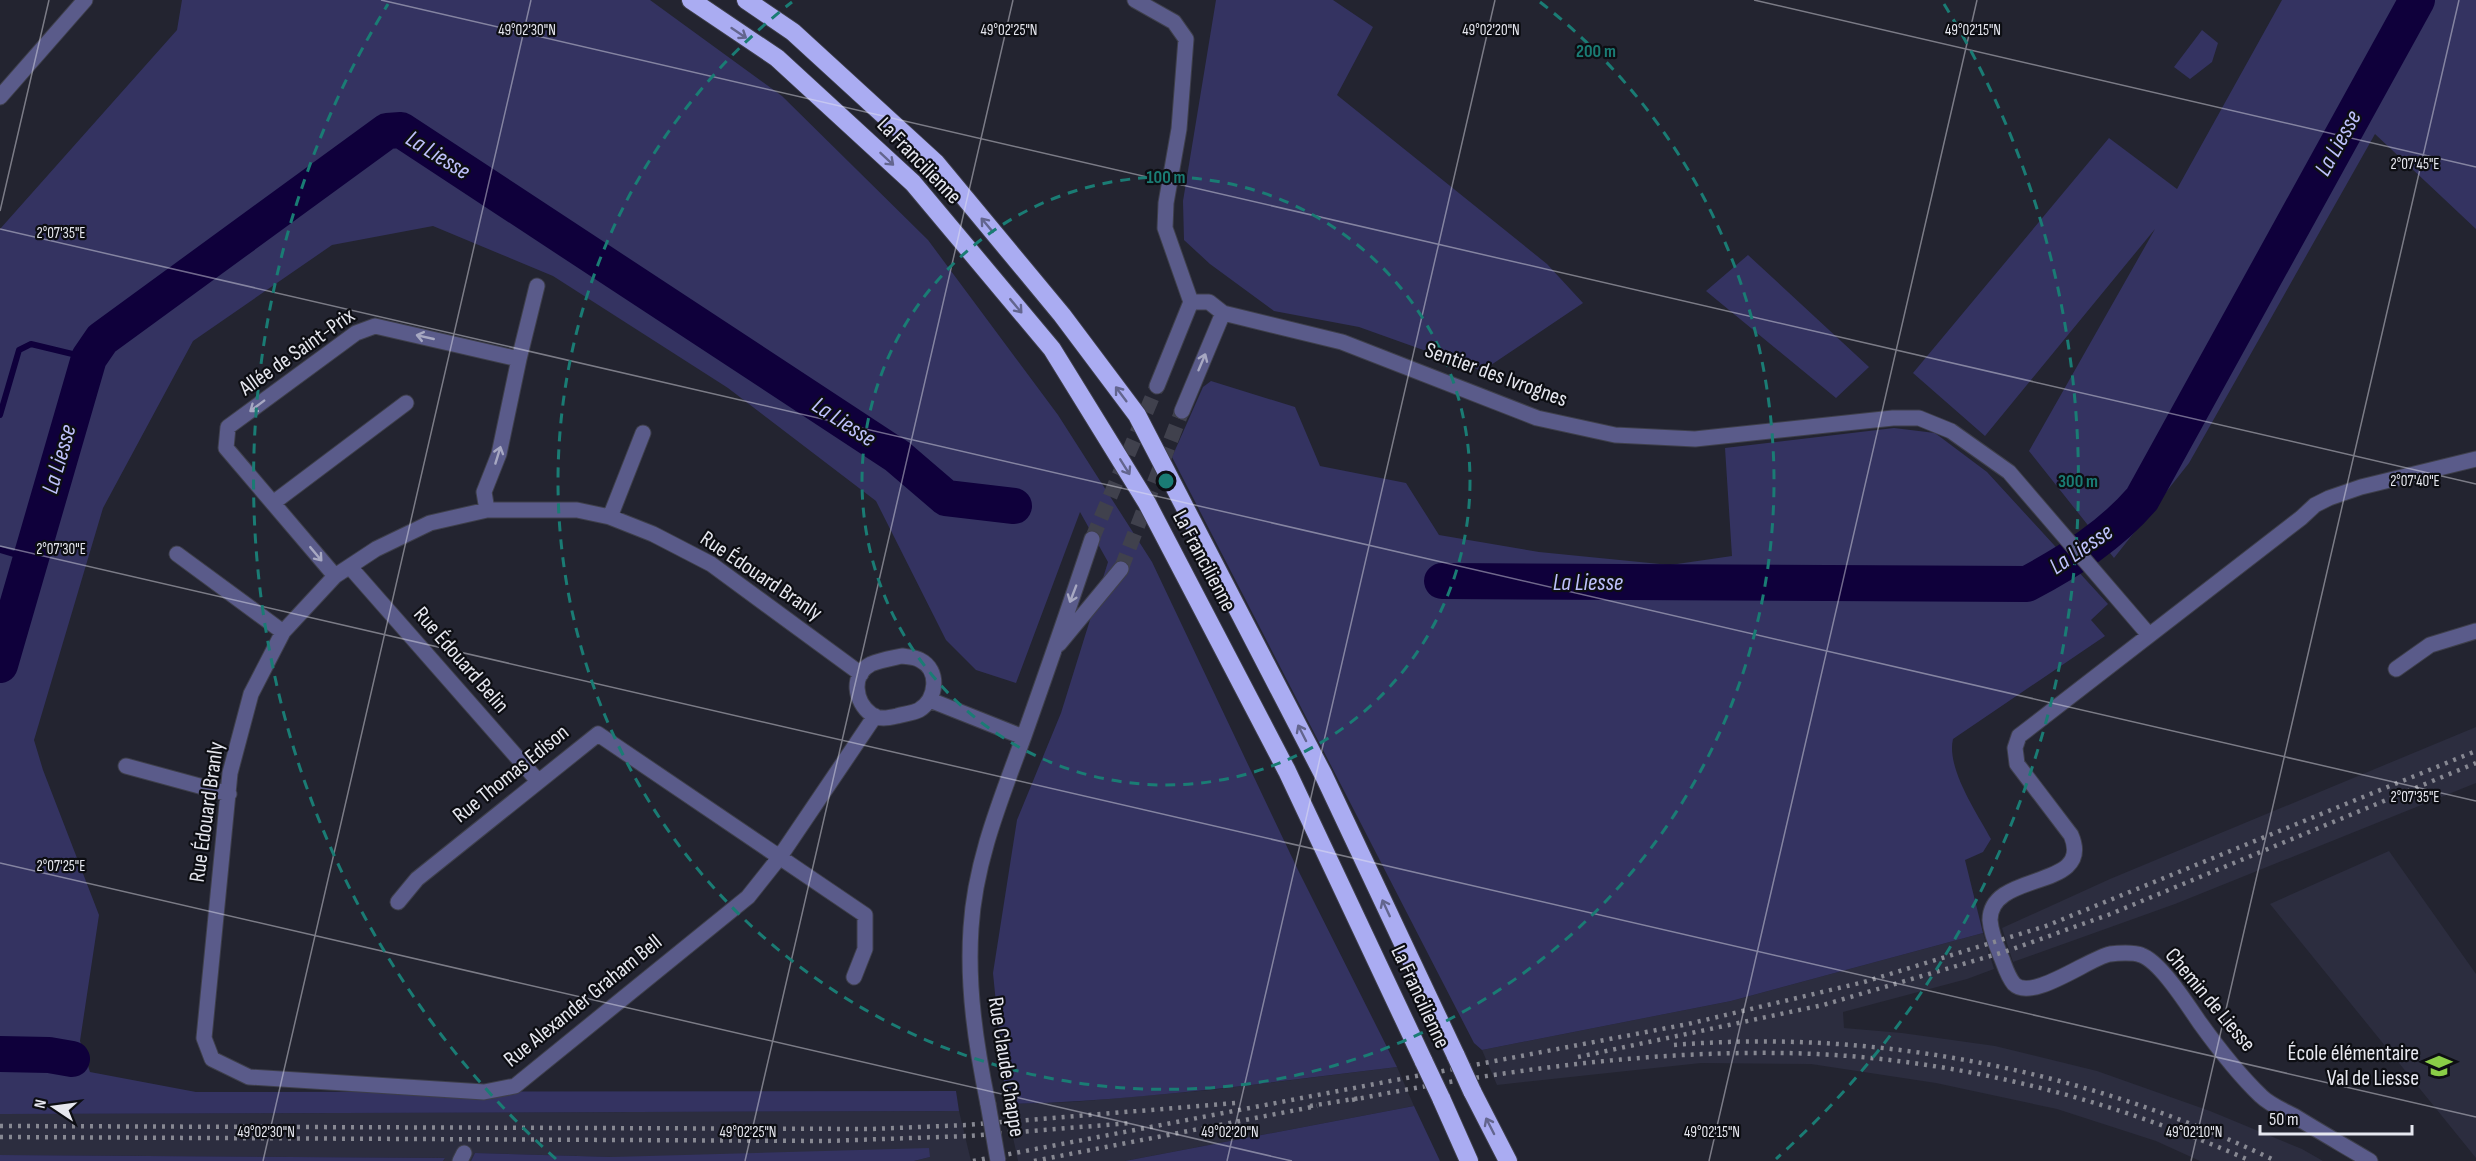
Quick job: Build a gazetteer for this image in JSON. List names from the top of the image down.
{
  "streets": {
    "highway": ["La Francilienne"],
    "street": [
      "Allée de Saint-Prix",
      "Sentier des Ivrognes",
      "Rue Édouard Branly",
      "Rue Édouard Belin",
      "Rue Thomas Edison",
      "Chemin de Liesse",
      "Rue Alexander Graham Bell",
      "Rue Claude Chappe"
    ]
  },
  "crossings": [
    ["Allée de Saint-Prix", "Rue Édouard Branly"],
    ["Sentier des Ivrognes", "Chemin de Liesse"],
    ["Rue Édouard Branly", "Rue Édouard Belin"],
    ["Rue Édouard Branly", "Rue Alexander Graham Bell"],
    ["Rue Édouard Belin", "Rue Thomas Edison"],
    ["Rue Thomas Edison", "Rue Alexander Graham Bell"]
  ],
  "water": ["La Liesse"],
  "places": {
    "school or university": ["École élémentaire Val de Liesse"]
  },
  "scale_bar": "50 m",
  "north": "left",
  "coordinates": [
    "49°02'30\"N",
    "49°02'25\"N",
    "49°02'15\"N",
    "49°02'20\"N",
    "2°07'45\"E",
    "2°07'35\"E",
    "2°07'40\"E",
    "2°07'30\"E",
    "2°07'25\"E",
    "49°02'10\"N"
  ],
  "rings": ["200 m", "100 m", "300 m"]
}
